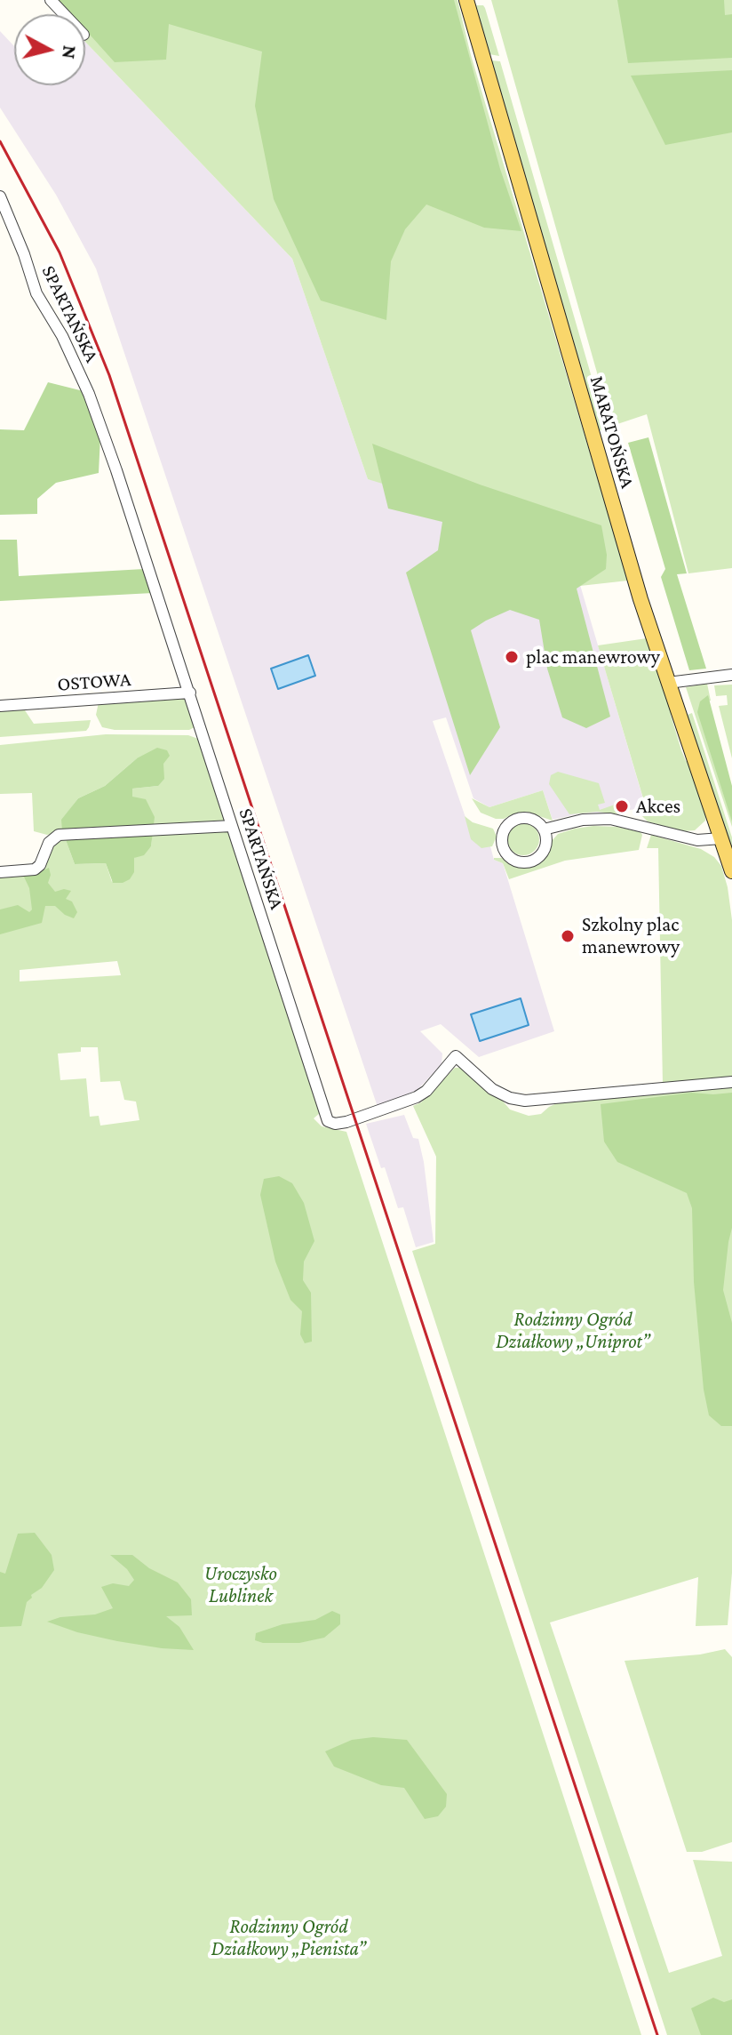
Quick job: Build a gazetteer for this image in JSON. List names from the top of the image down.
{
  "streets": {
    "main road": ["MARATOŃSKA"],
    "street": ["SPARTAŃSKA", "OSTOWA"]
  },
  "crossings": [
    ["SPARTAŃSKA", "OSTOWA"]
  ],
  "parks": ["Rodzinny Ogród Działkowy „Uniprot”", "Uroczysko Lublinek", "Rodzinny Ogród Działkowy „Pienista”"],
  "places": ["plac manewrowy", "Akces", "Szkolny plac manewrowy"],
  "north": "right"
}
